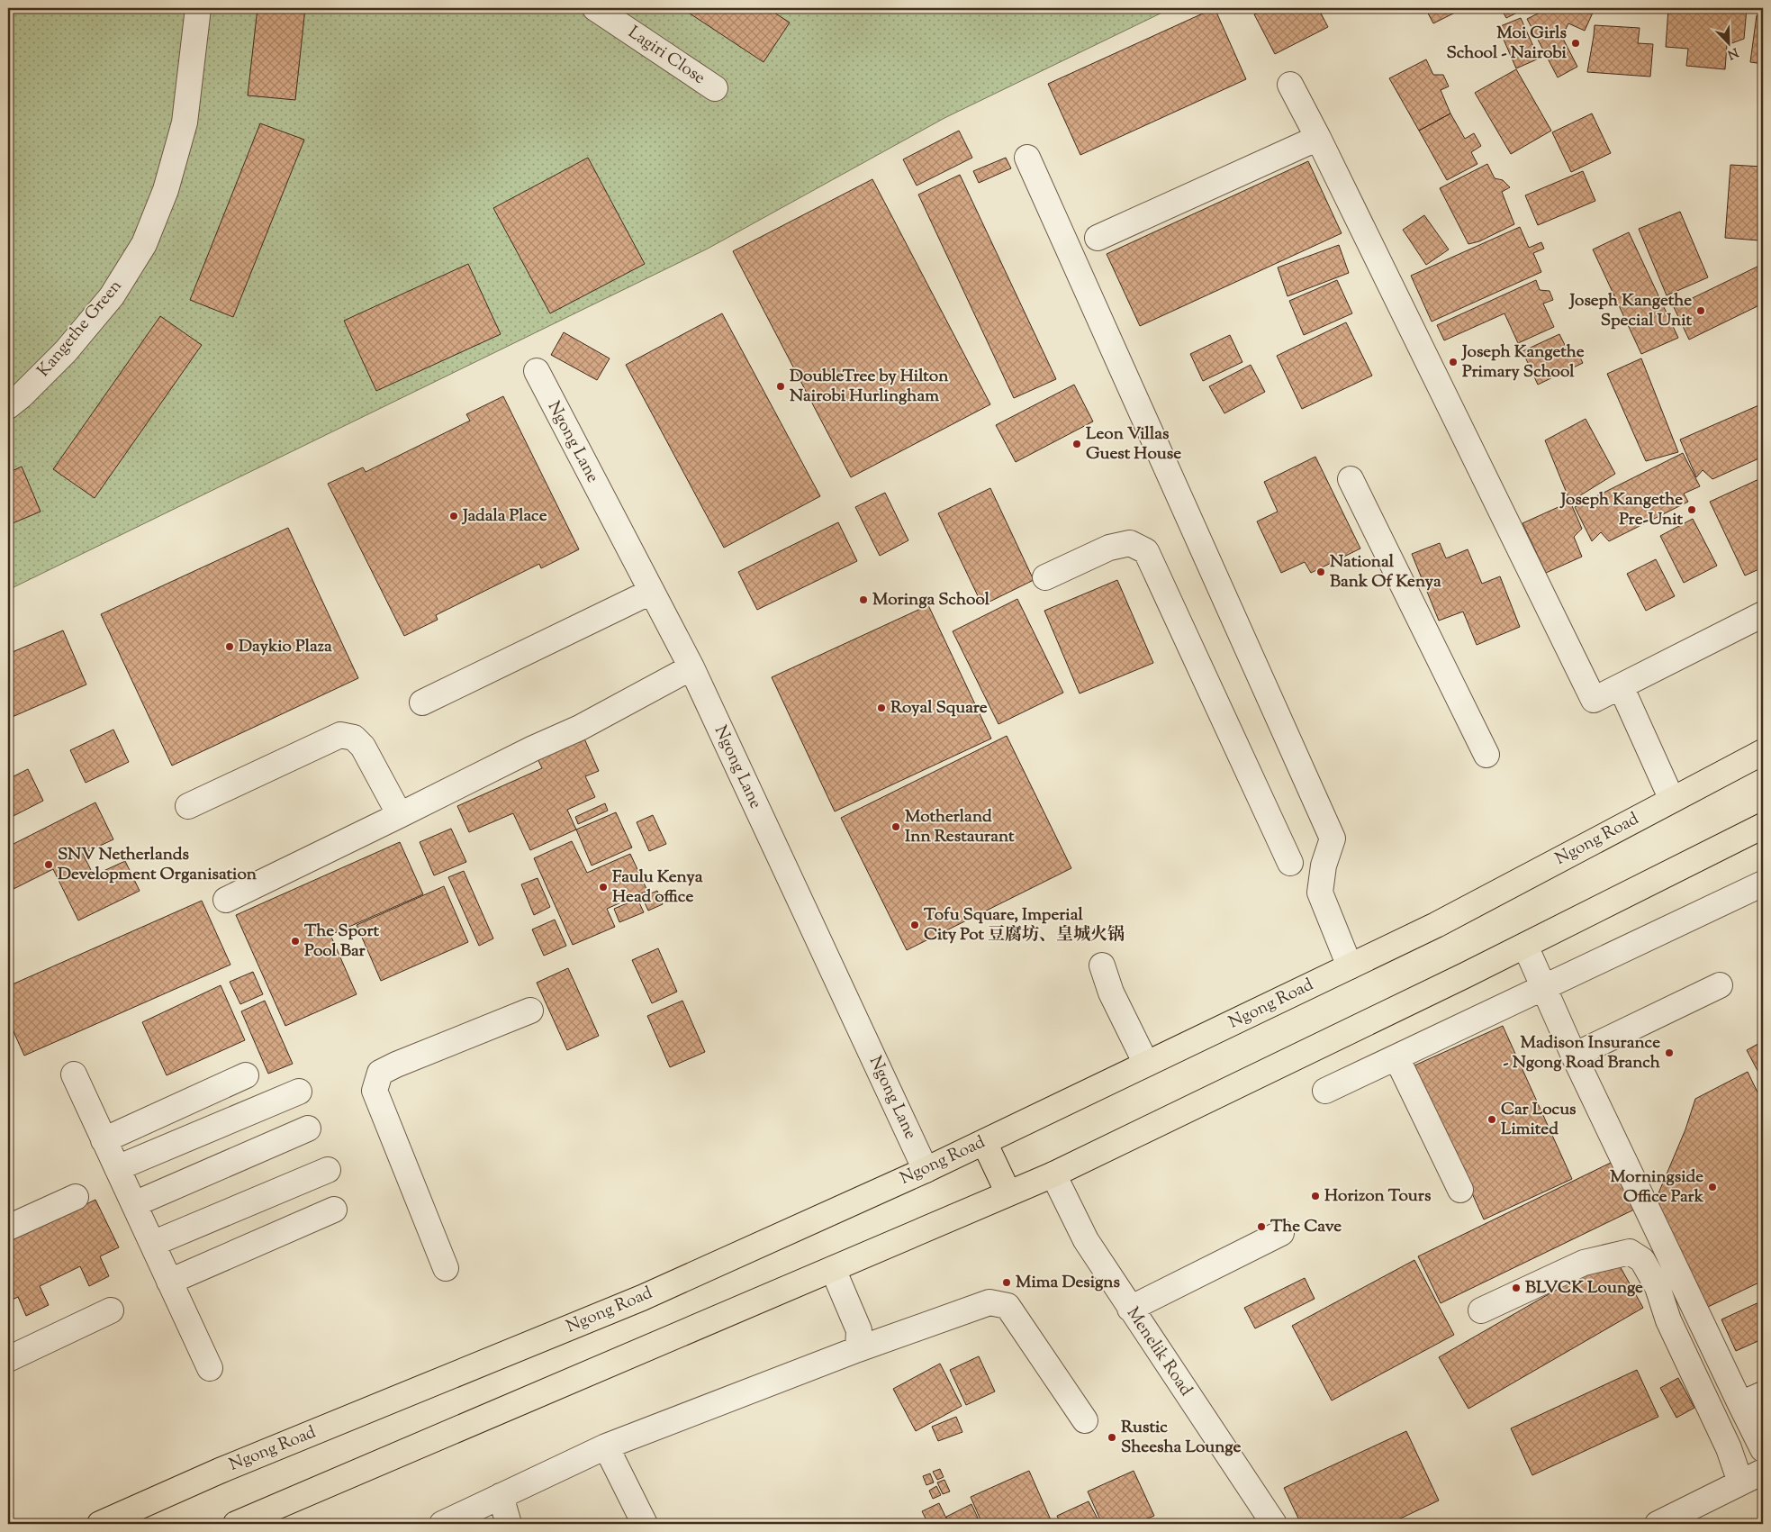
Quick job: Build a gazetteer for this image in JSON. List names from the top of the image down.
{
  "streets": {
    "main road": ["Ngong Road"],
    "street": [
      "Lagiri Close",
      "Kangethe Green",
      "Ngong Lane",
      "Menelik Road"
    ]
  },
  "crossings": [
    ["Ngong Lane", "Ngong Road"]
  ],
  "places": [
    "Moi Girls School - Nairobi",
    "Joseph Kangethe Special Unit",
    "Joseph Kangethe Primary School",
    "DoubleTree by Hilton Nairobi Hurlingham",
    "Leon Villas Guest House",
    "Joseph Kangethe Pre-Unit",
    "Jadala Place",
    "National Bank Of Kenya",
    "Moringa School",
    "Daykio Plaza",
    "Royal Square",
    "Motherland Inn Restaurant",
    "SNV Netherlands Development Organisation",
    "Faulu Kenya Head office",
    "Tofu Square, Imperial City Pot 豆腐坊、皇城火锅",
    "The Sport Pool Bar",
    "Madison Insurance - Ngong Road Branch",
    "Car Locus Limited",
    "Morningside Office Park",
    "Horizon Tours",
    "The Cave",
    "Mima Designs",
    "BLVCK Lounge",
    "Rustic Sheesha Lounge"
  ],
  "north": "bottom right"
}
